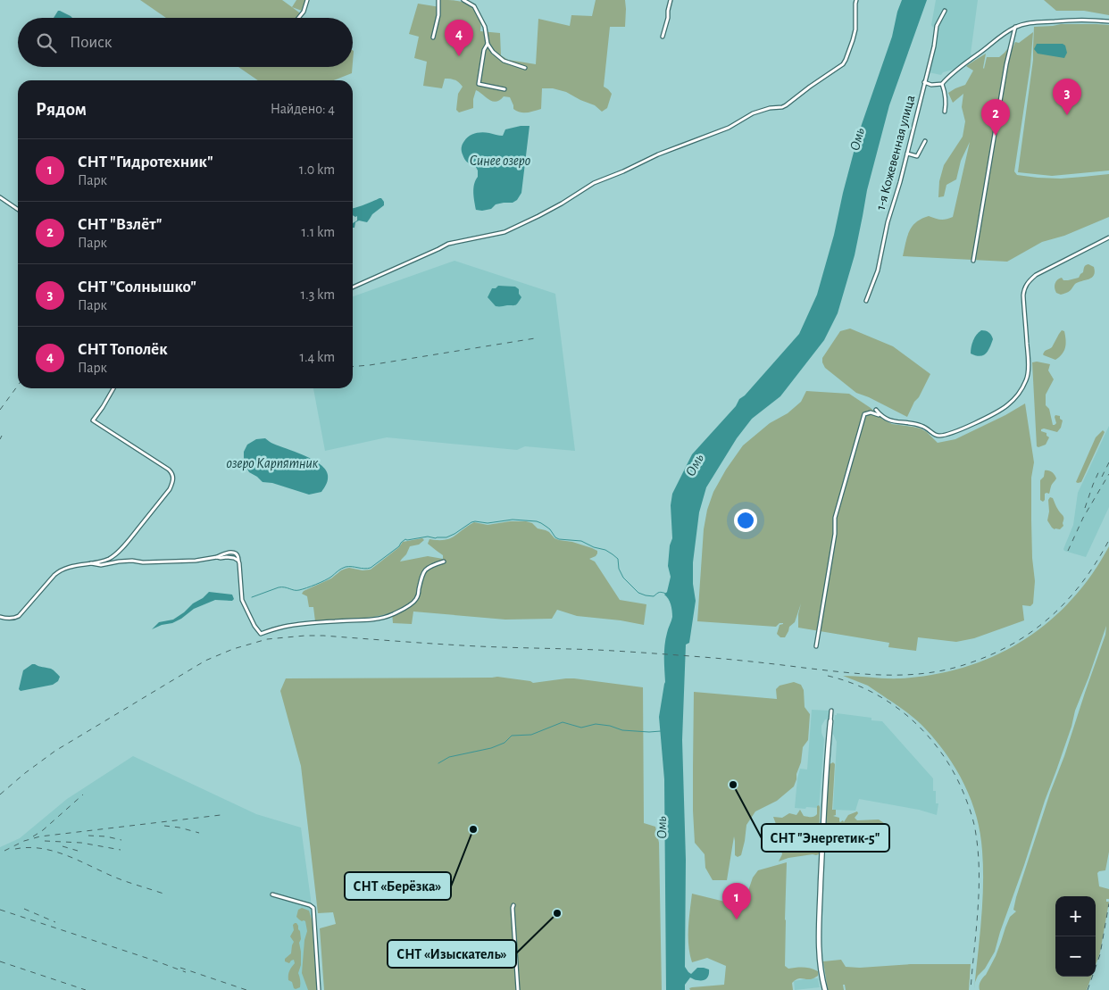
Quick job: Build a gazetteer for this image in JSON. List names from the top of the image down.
{
  "streets": {
    "street": ["1-я Кожевенная улица"]
  },
  "water": ["Омь", "Синее озеро", "озеро Карпятник"],
  "places": ["СНТ \"Энергетик-5\"", "СНТ «Берёзка»", "СНТ «Изыскатель»"],
  "page": {
    "search": "Поиск",
    "pins": [
      "4",
      "3",
      "2",
      "1"
    ],
    "heading": ["Рядом", "Найдено: 4"],
    "list": [
      {
        "mark": "1",
        "name": "СНТ \"Гидротехник\"",
        "note": "Парк",
        "value": "1.0 km"
      },
      {
        "mark": "2",
        "name": "СНТ \"Взлёт\"",
        "note": "Парк",
        "value": "1.1 km"
      },
      {
        "mark": "3",
        "name": "СНТ \"Солнышко\"",
        "note": "Парк",
        "value": "1.3 km"
      },
      {
        "mark": "4",
        "name": "СНТ Тополёк",
        "note": "Парк",
        "value": "1.4 km"
      }
    ],
    "map_buttons": ["+", "−"]
  }
}
